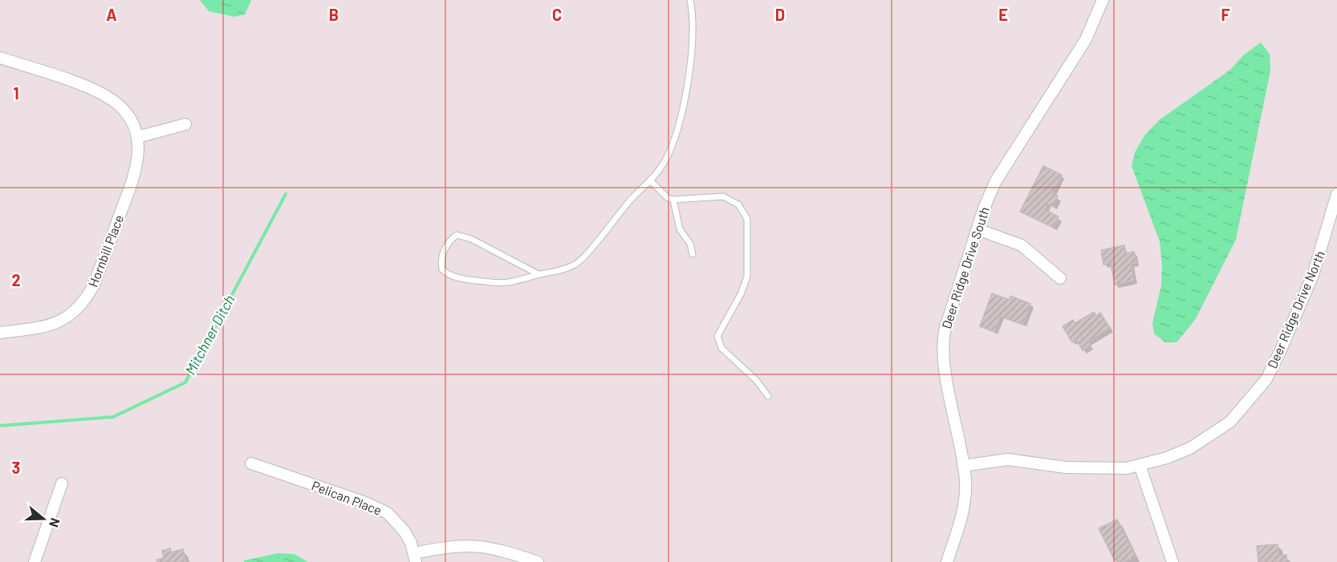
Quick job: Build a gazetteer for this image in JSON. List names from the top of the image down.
{
  "streets": {
    "street": [
      "Hornbill Place",
      "Deer Ridge Drive South",
      "Deer Ridge Drive North",
      "Pelican Place"
    ]
  },
  "crossings": [
    ["Deer Ridge Drive South", "Deer Ridge Drive North"]
  ],
  "water": ["Mitchner Ditch"],
  "north": "right",
  "grid": {
    "columns": [
      "A",
      "B",
      "C",
      "D",
      "E",
      "F"
    ],
    "rows": ["1", "2", "3"]
  }
}
